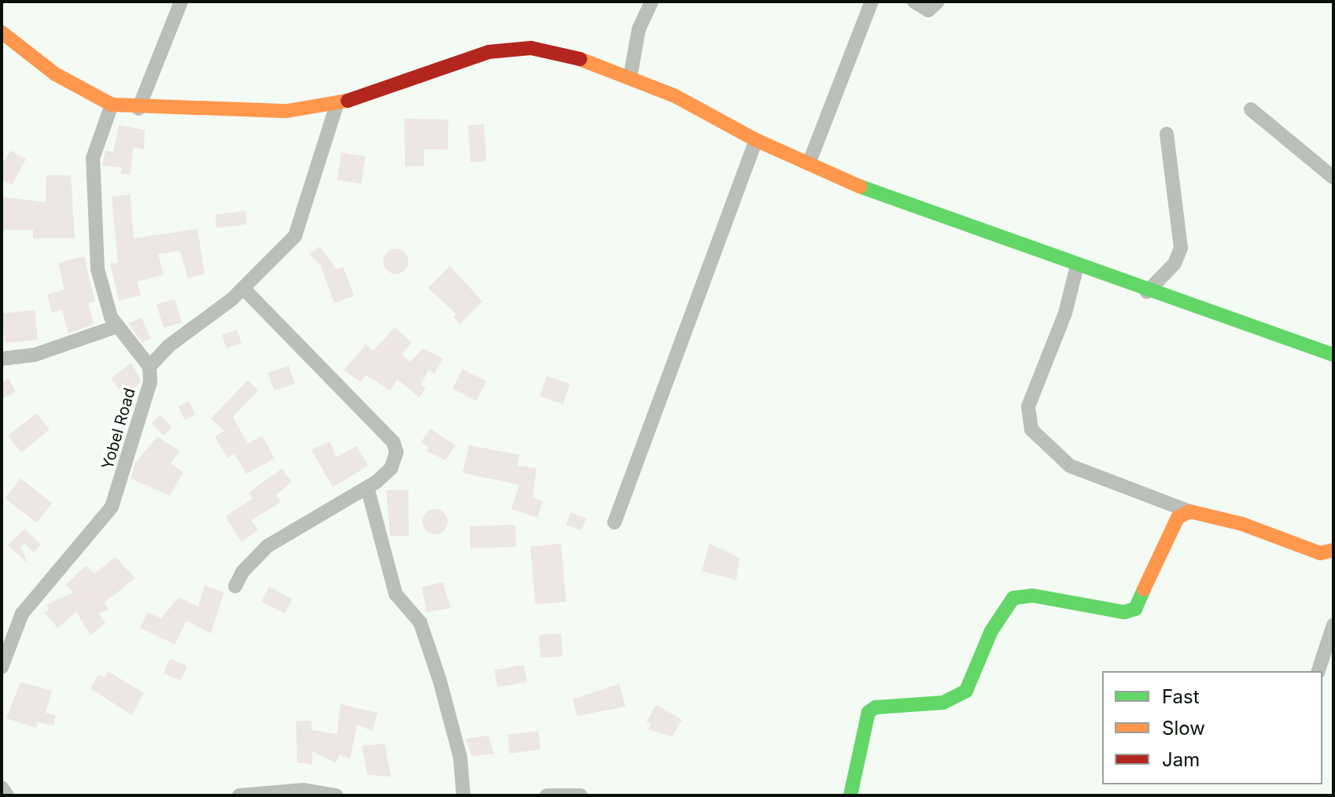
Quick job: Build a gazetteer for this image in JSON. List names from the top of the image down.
{
  "streets": {
    "street": ["Yobel Road"]
  },
  "legend": ["Fast", "Slow", "Jam"]
}
